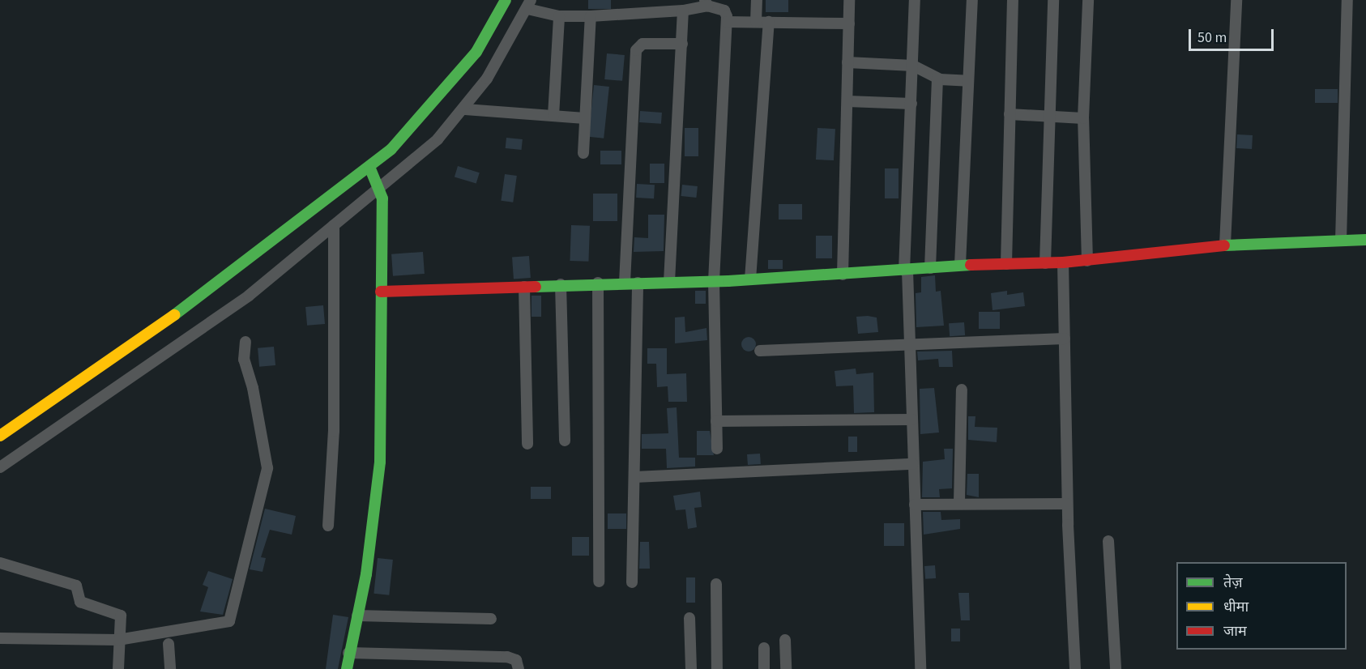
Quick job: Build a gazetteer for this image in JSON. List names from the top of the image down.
{
  "legend": ["तेज़", "धीमा", "जाम"],
  "scale_bar": "50 m"
}
